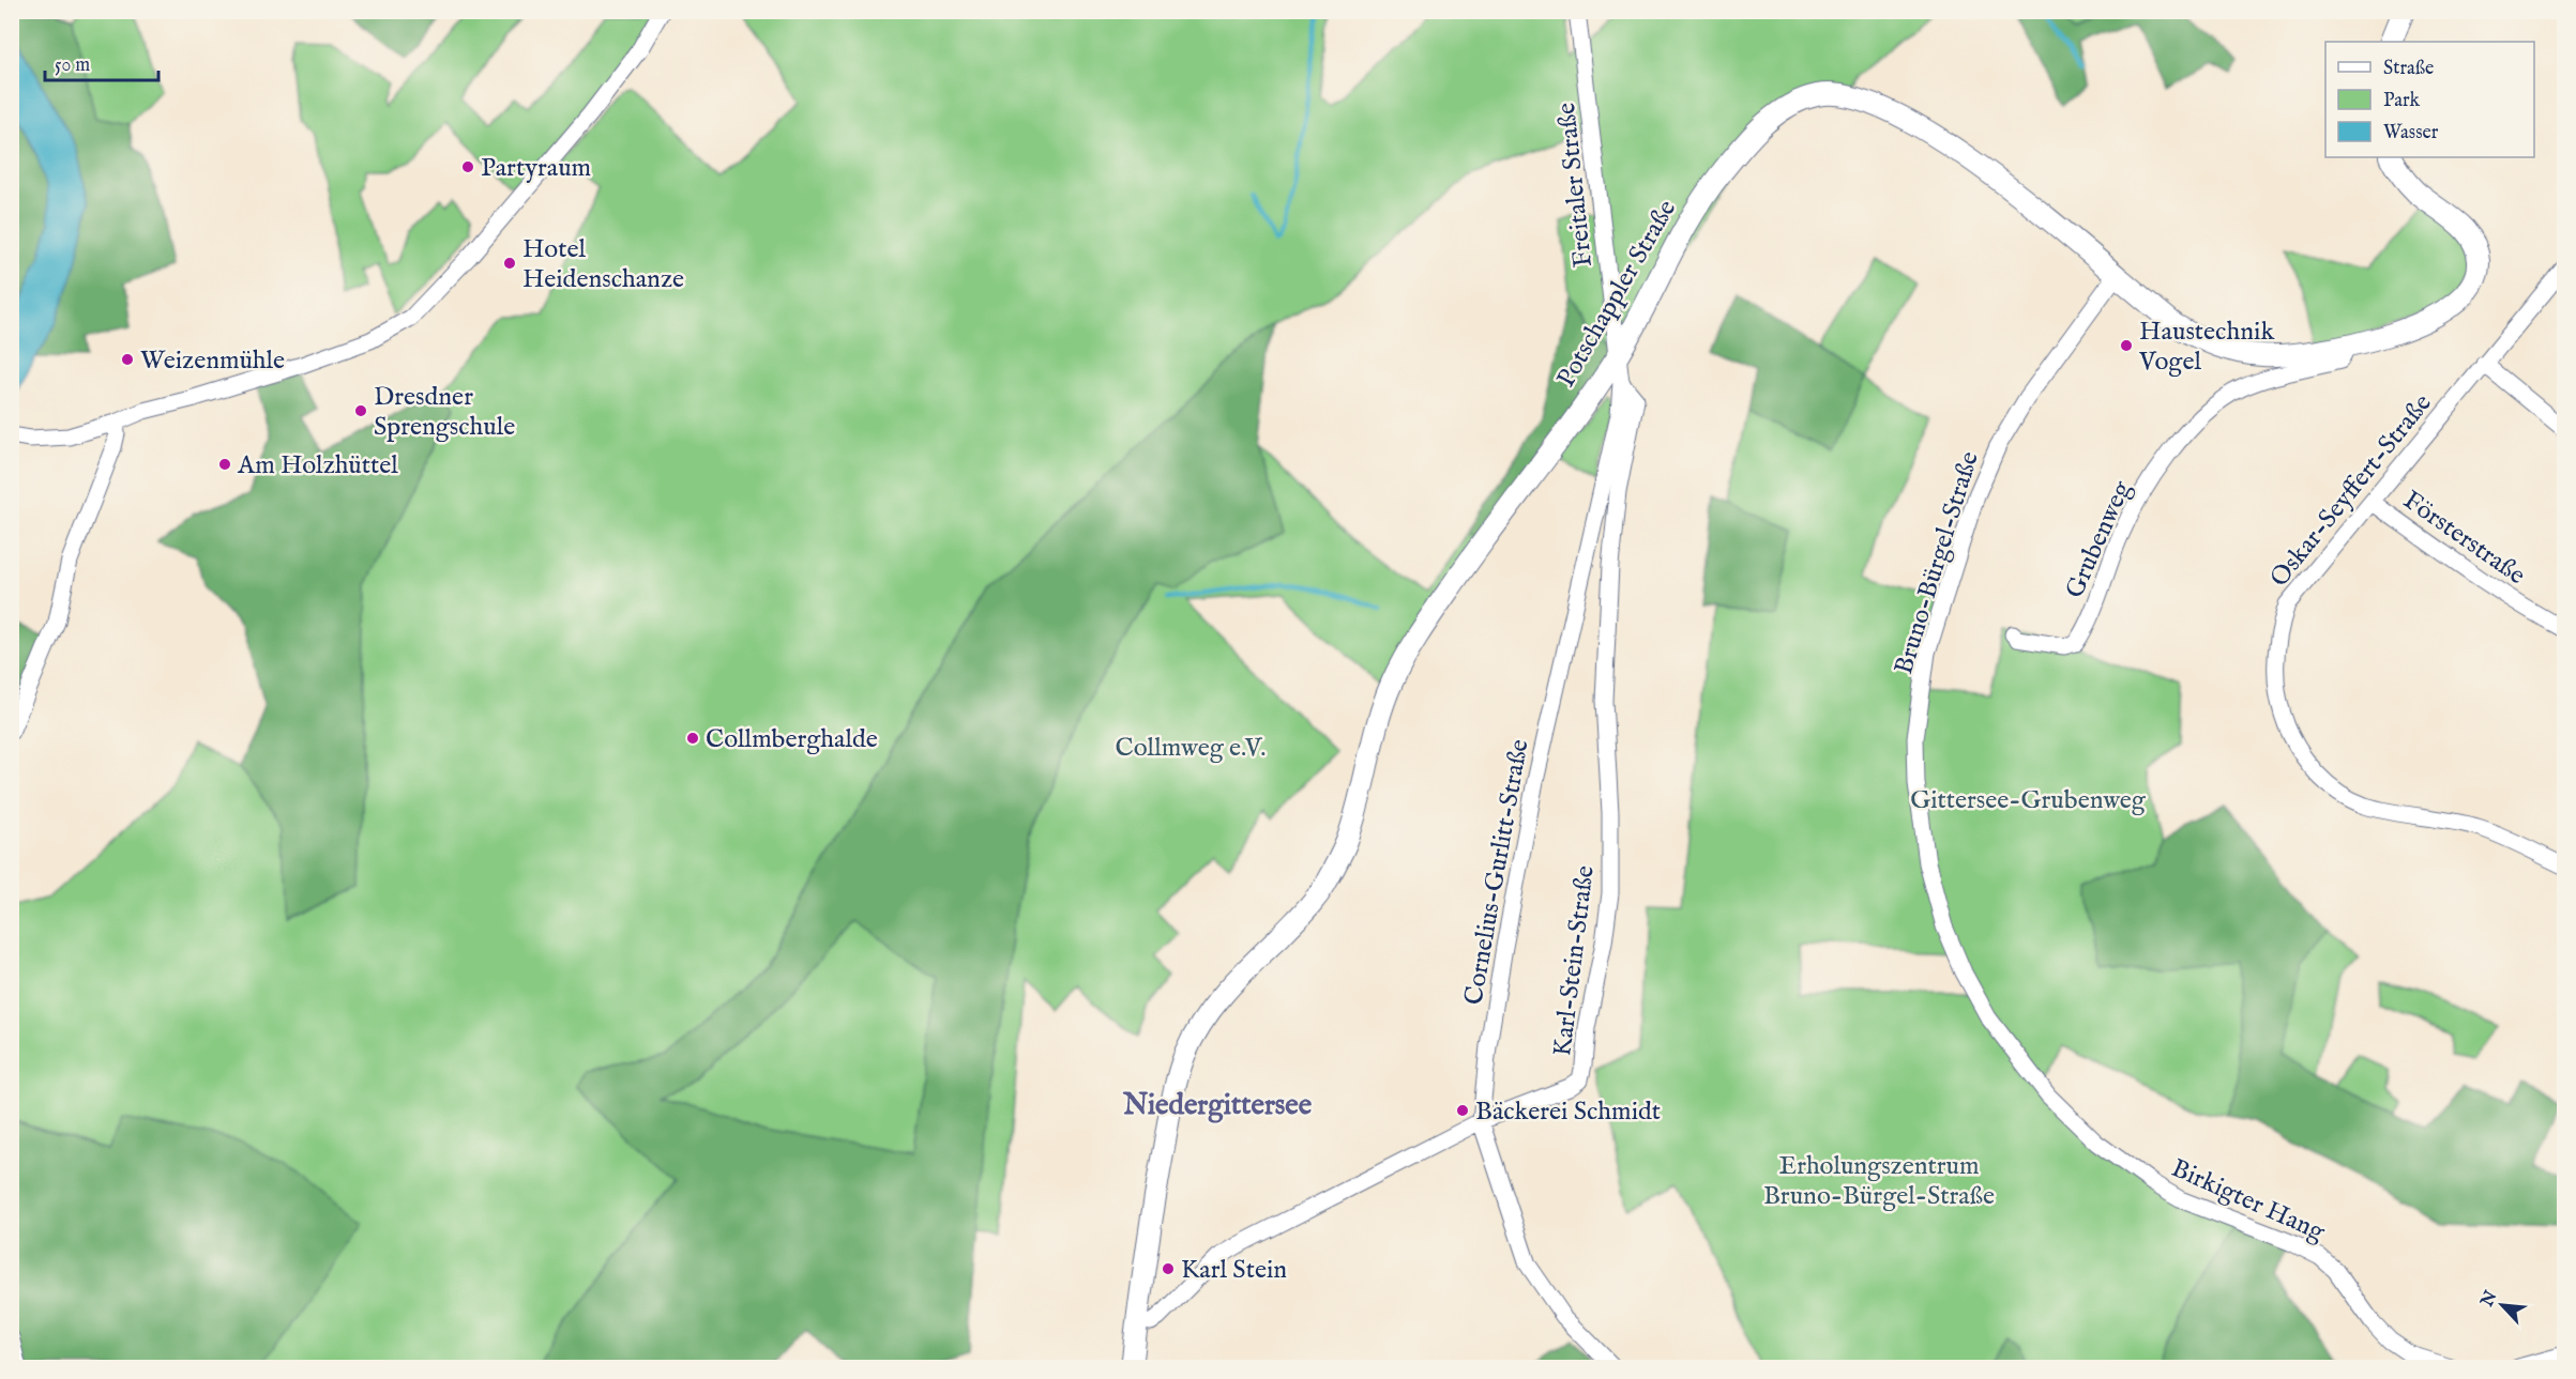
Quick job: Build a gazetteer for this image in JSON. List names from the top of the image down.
{
  "streets": {
    "street": [
      "Freitaler Straße",
      "Potschappler Straße",
      "Oskar-Seyffert-Straße",
      "Försterstraße",
      "Grubenweg",
      "Bruno-Bürgel-Straße",
      "Cornelius-Gurlitt-Straße",
      "Karl-Stein-Straße",
      "Birkigter Hang"
    ]
  },
  "crossings": [
    ["Freitaler Straße", "Potschappler Straße"],
    ["Freitaler Straße", "Cornelius-Gurlitt-Straße"],
    ["Potschappler Straße", "Grubenweg"],
    ["Potschappler Straße", "Bruno-Bürgel-Straße"],
    ["Potschappler Straße", "Cornelius-Gurlitt-Straße"],
    ["Potschappler Straße", "Karl-Stein-Straße"],
    ["Oskar-Seyffert-Straße", "Försterstraße"],
    ["Bruno-Bürgel-Straße", "Birkigter Hang"],
    ["Cornelius-Gurlitt-Straße", "Karl-Stein-Straße"]
  ],
  "districts": ["Niedergittersee"],
  "parks": ["Collmweg e.V.", "Gittersee-Grubenweg", "Erholungszentrum Bruno-Bürgel-Straße"],
  "places": [
    "Partyraum",
    "Hotel Heidenschanze",
    "Haustechnik Vogel",
    "Weizenmühle",
    "Dresdner Sprengschule",
    "Am Holzhüttel",
    "Collmberghalde",
    "Bäckerei Schmidt",
    "Karl Stein"
  ],
  "legend": ["Straße", "Park", "Wasser"],
  "scale_bar": "50 m",
  "north": "top left"
}
